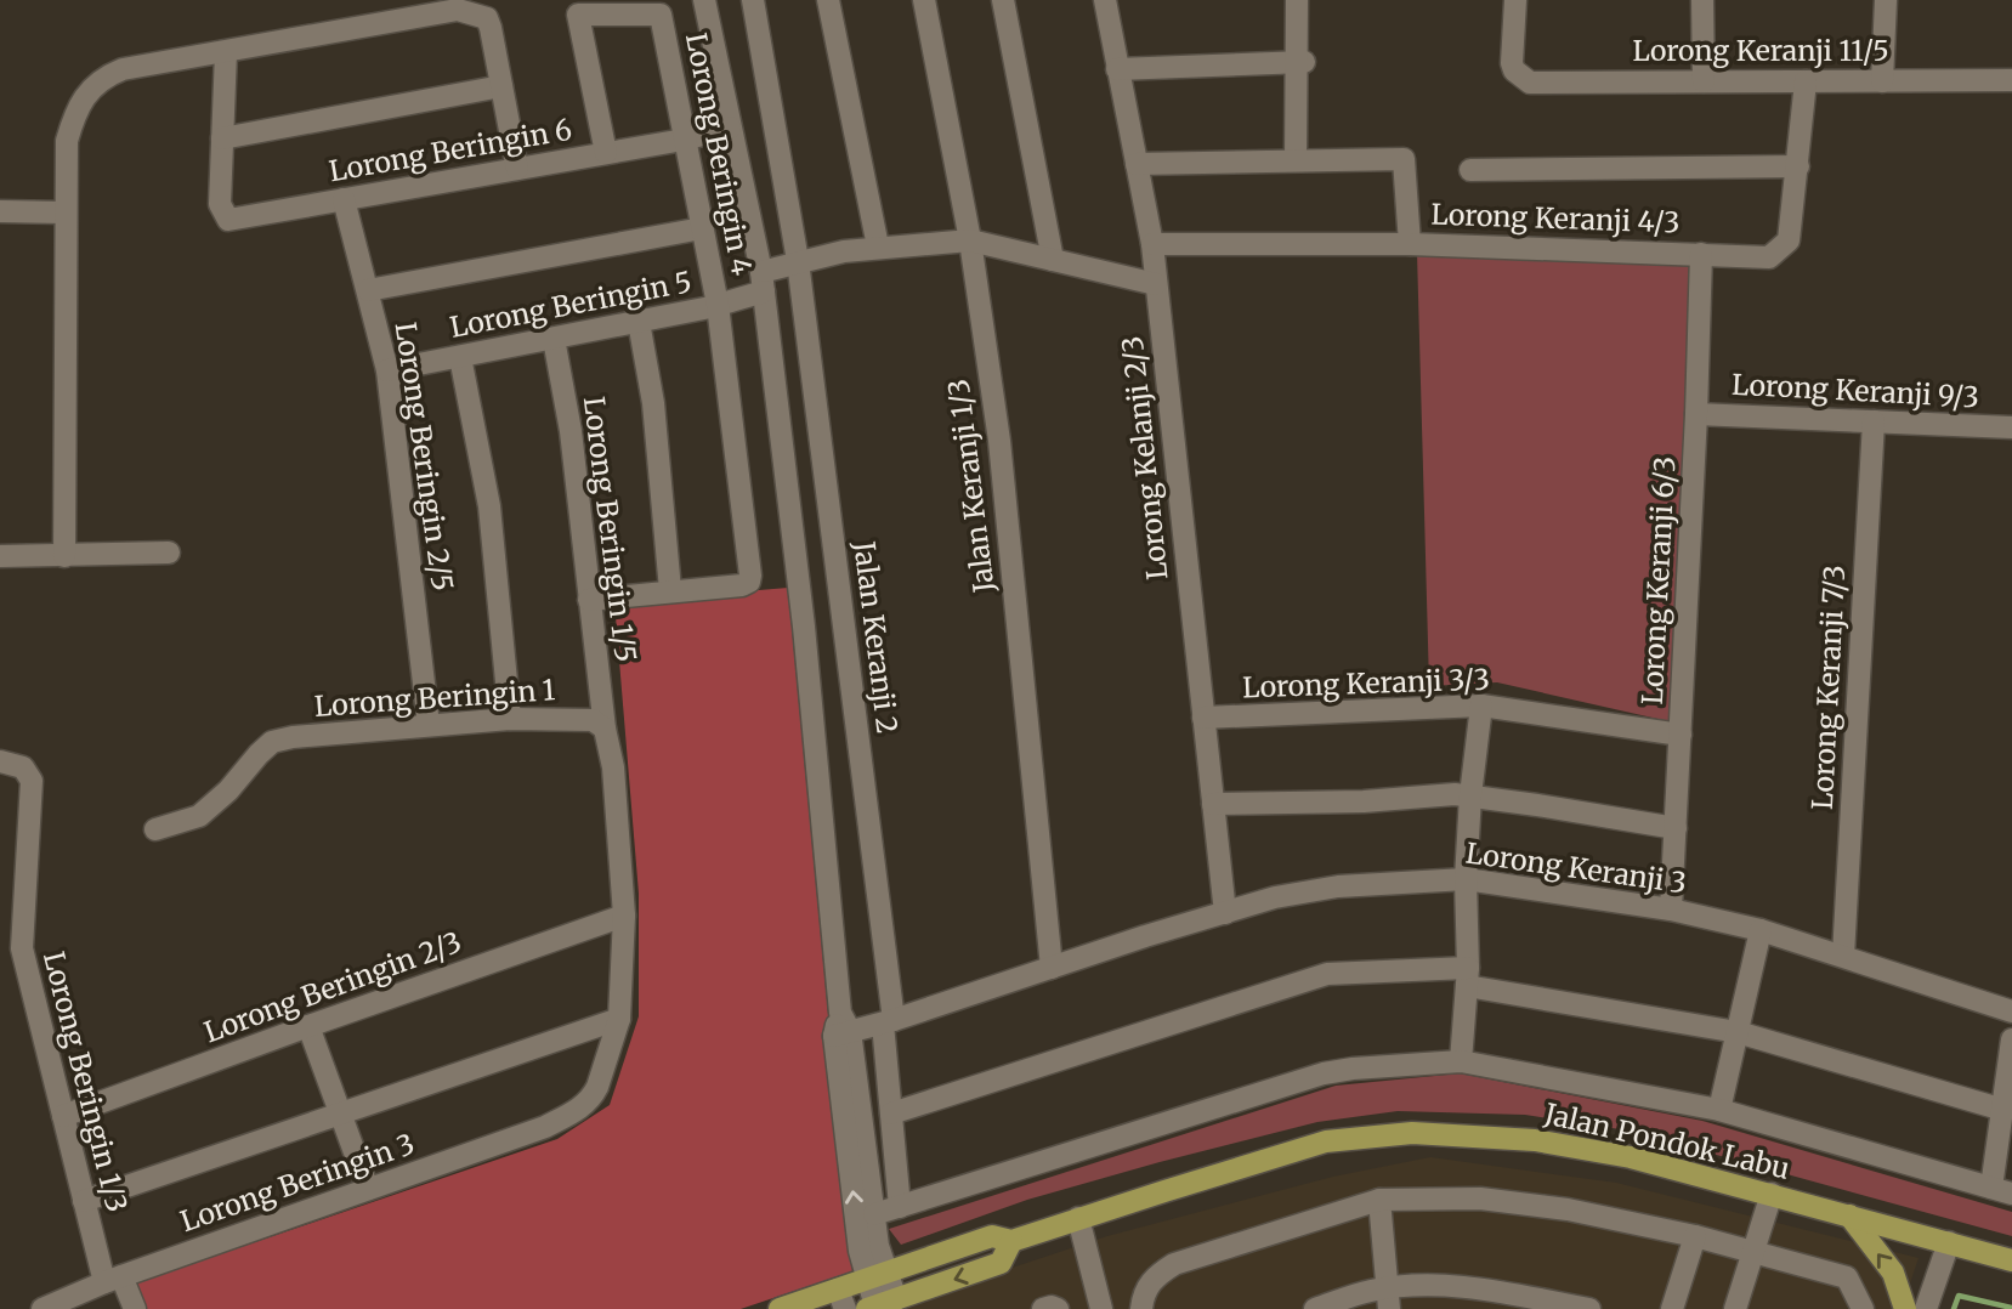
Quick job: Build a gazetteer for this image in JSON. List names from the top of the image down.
{
  "streets": {
    "main road": ["Jalan Pondok Labu"],
    "street": [
      "Lorong Keranji 11/5",
      "Lorong Beringin 6",
      "Lorong Beringin 4",
      "Lorong Keranji 4/3",
      "Lorong Beringin 5",
      "Lorong Keranji 9/3",
      "Lorong Beringin 2/5",
      "Lorong Kelanji 2/3",
      "Jalan Keranji 1/3",
      "Lorong Beringin 1/5",
      "Lorong Keranji 6/3",
      "Jalan Keranji 2",
      "Lorong Keranji 3/3",
      "Lorong Keranji 7/3",
      "Lorong Beringin 1",
      "Lorong Keranji 3",
      "Lorong Beringin 2/3",
      "Lorong Beringin 1/3",
      "Lorong Beringin 3"
    ]
  },
  "crossings": [
    ["Lorong Keranji 11/5", "Lorong Keranji 4/3"],
    ["Lorong Beringin 6", "Lorong Beringin 4"],
    ["Lorong Beringin 6", "Lorong Beringin 2/5"],
    ["Lorong Beringin 4", "Lorong Beringin 5"],
    ["Lorong Beringin 4", "Lorong Beringin 1/5"],
    ["Lorong Keranji 4/3", "Lorong Kelanji 2/3"],
    ["Lorong Keranji 4/3", "Lorong Keranji 6/3"],
    ["Lorong Beringin 5", "Lorong Beringin 2/5"],
    ["Lorong Beringin 5", "Lorong Kelanji 2/3"],
    ["Lorong Beringin 5", "Jalan Keranji 1/3"],
    ["Lorong Beringin 5", "Lorong Beringin 1/5"],
    ["Lorong Beringin 5", "Jalan Keranji 2"],
    ["Lorong Keranji 9/3", "Lorong Keranji 6/3"],
    ["Lorong Keranji 9/3", "Lorong Keranji 7/3"],
    ["Lorong Beringin 2/5", "Lorong Beringin 1"],
    ["Lorong Kelanji 2/3", "Lorong Keranji 3/3"],
    ["Lorong Kelanji 2/3", "Lorong Keranji 3"],
    ["Jalan Keranji 1/3", "Lorong Keranji 3"],
    ["Lorong Beringin 1/5", "Lorong Beringin 1"],
    ["Lorong Beringin 1/5", "Lorong Beringin 2/3"],
    ["Lorong Beringin 1/5", "Lorong Beringin 3"],
    ["Lorong Keranji 6/3", "Lorong Keranji 3/3"],
    ["Lorong Keranji 6/3", "Lorong Keranji 3"],
    ["Jalan Keranji 2", "Lorong Keranji 3"],
    ["Lorong Keranji 7/3", "Lorong Keranji 3"],
    ["Lorong Beringin 2/3", "Lorong Beringin 1/3"],
    ["Lorong Beringin 1/3", "Lorong Beringin 3"]
  ]
}
